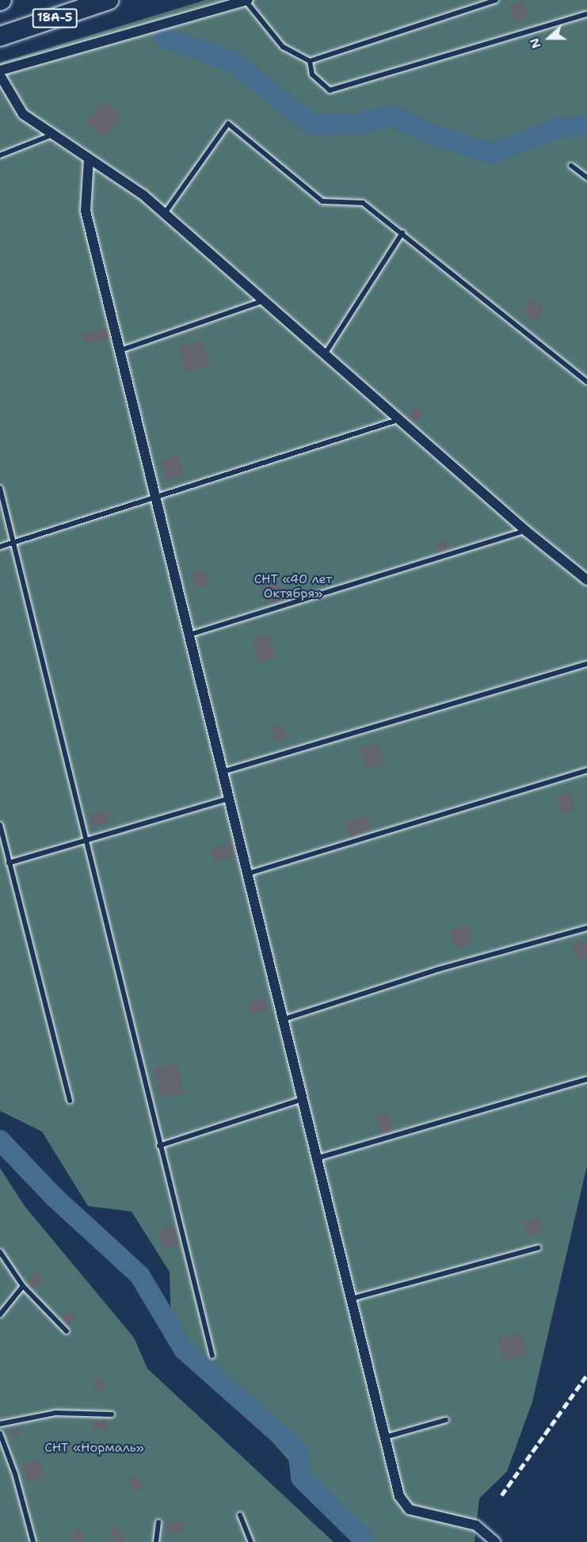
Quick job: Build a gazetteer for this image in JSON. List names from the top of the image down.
{
  "streets": {
    "highway": ["18А-5"]
  },
  "parks": ["СНТ «40 лет Октября»", "СНТ «Нормаль»"],
  "north": "left"
}
